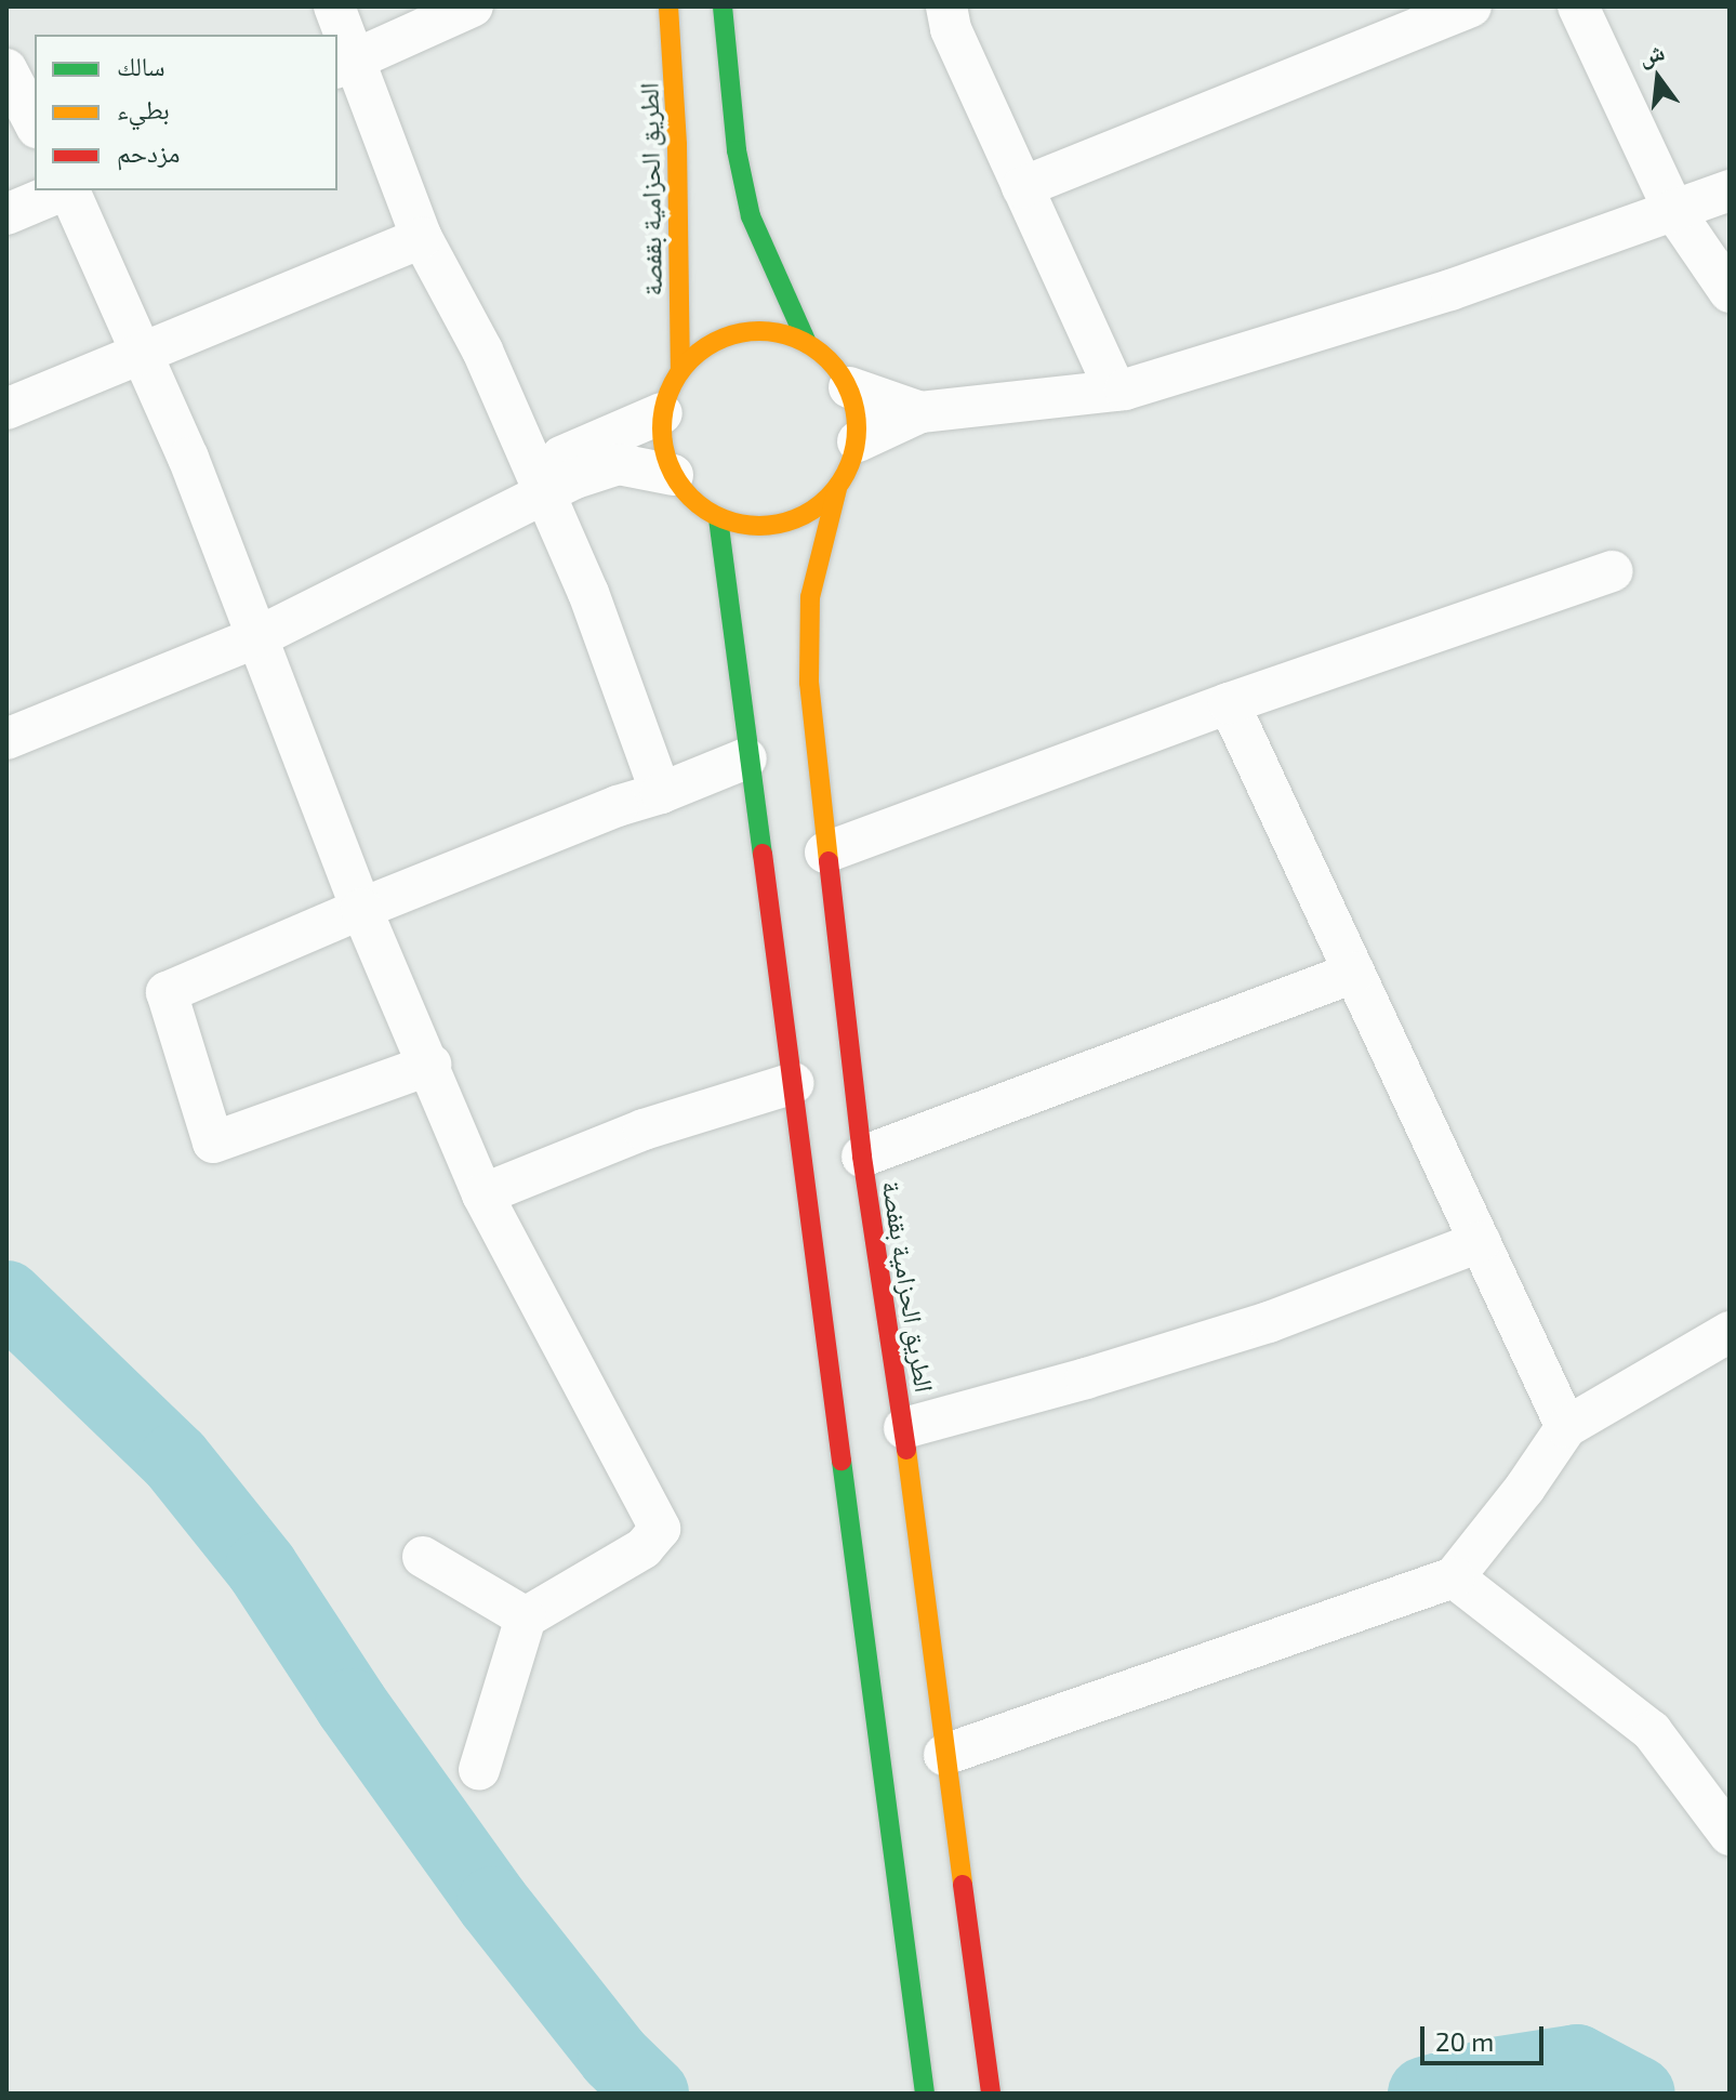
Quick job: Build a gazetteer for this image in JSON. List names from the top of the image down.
{
  "streets": {
    "main road": ["الطريق الحزامية بقفصة"]
  },
  "legend": ["سالك", "بطيء", "مزدحم"],
  "scale_bar": "20 m",
  "north": "top"
}
